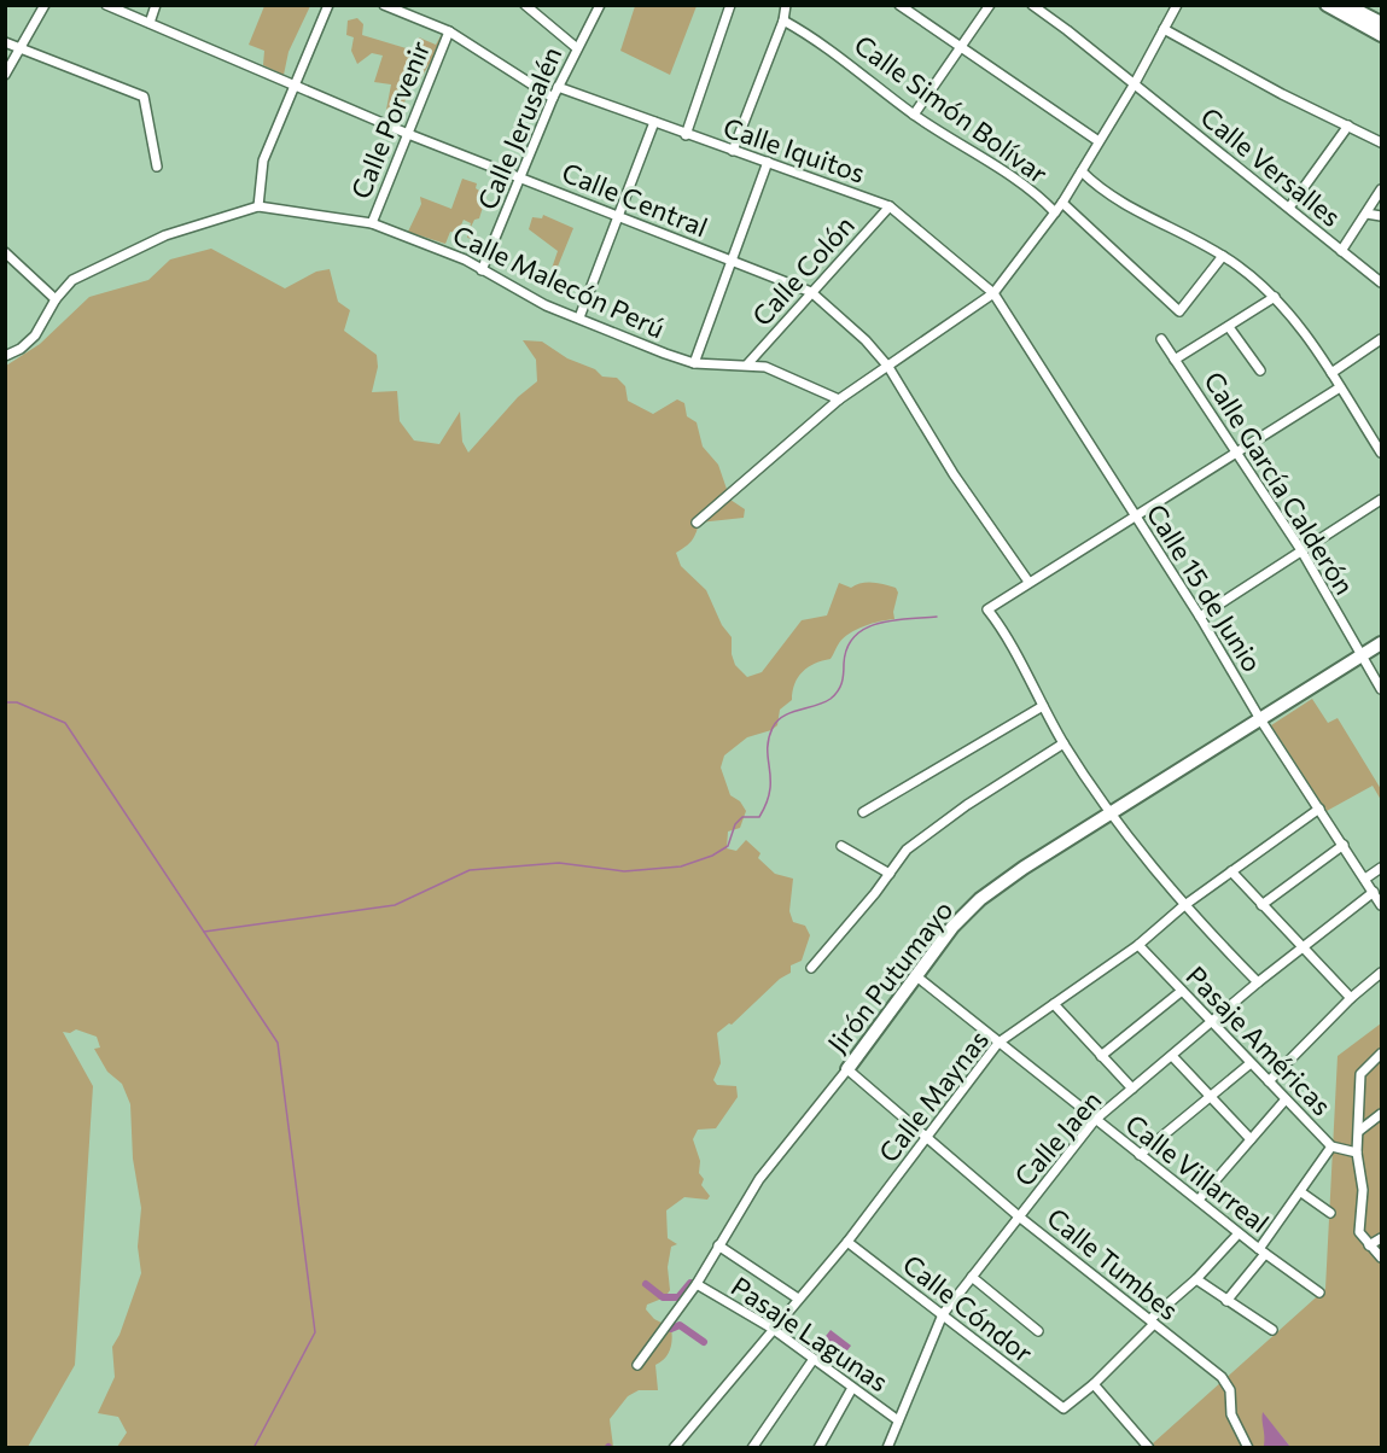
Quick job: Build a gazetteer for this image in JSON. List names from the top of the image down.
{
  "streets": {
    "street": [
      "Calle Simón Bolívar",
      "Calle Porvenir",
      "Calle Jerusalén",
      "Calle Iquitos",
      "Calle Versalles",
      "Calle Central",
      "Calle Colón",
      "Calle Malecón Perú",
      "Calle García Calderón",
      "Calle 15 de Junio",
      "Jirón Putumayo",
      "Pasaje Américas",
      "Calle Maynas",
      "Calle Jaen",
      "Calle Villarreal",
      "Calle Tumbes",
      "Calle Cóndor",
      "Pasaje Lagunas"
    ]
  },
  "crossings": [
    ["Calle Porvenir", "Calle Central"],
    ["Calle Porvenir", "Calle Malecón Perú"],
    ["Calle Jerusalén", "Calle Iquitos"],
    ["Calle Jerusalén", "Calle Central"],
    ["Calle Jerusalén", "Calle Malecón Perú"],
    ["Calle Iquitos", "Calle Colón"],
    ["Calle Iquitos", "Calle 15 de Junio"],
    ["Calle Central", "Calle Colón"],
    ["Calle Colón", "Calle Malecón Perú"],
    ["Calle García Calderón", "Jirón Putumayo"],
    ["Calle 15 de Junio", "Jirón Putumayo"],
    ["Calle 15 de Junio", "Calle Maynas"],
    ["Calle 15 de Junio", "Calle Jaen"],
    ["Jirón Putumayo", "Calle Villarreal"],
    ["Jirón Putumayo", "Calle Tumbes"],
    ["Jirón Putumayo", "Pasaje Lagunas"],
    ["Pasaje Américas", "Calle Maynas"],
    ["Pasaje Américas", "Calle Jaen"],
    ["Calle Maynas", "Calle Villarreal"],
    ["Calle Maynas", "Calle Tumbes"],
    ["Calle Maynas", "Calle Cóndor"],
    ["Calle Maynas", "Pasaje Lagunas"],
    ["Calle Jaen", "Calle Villarreal"],
    ["Calle Jaen", "Calle Tumbes"],
    ["Calle Jaen", "Calle Cóndor"],
    ["Calle Jaen", "Pasaje Lagunas"]
  ]
}
